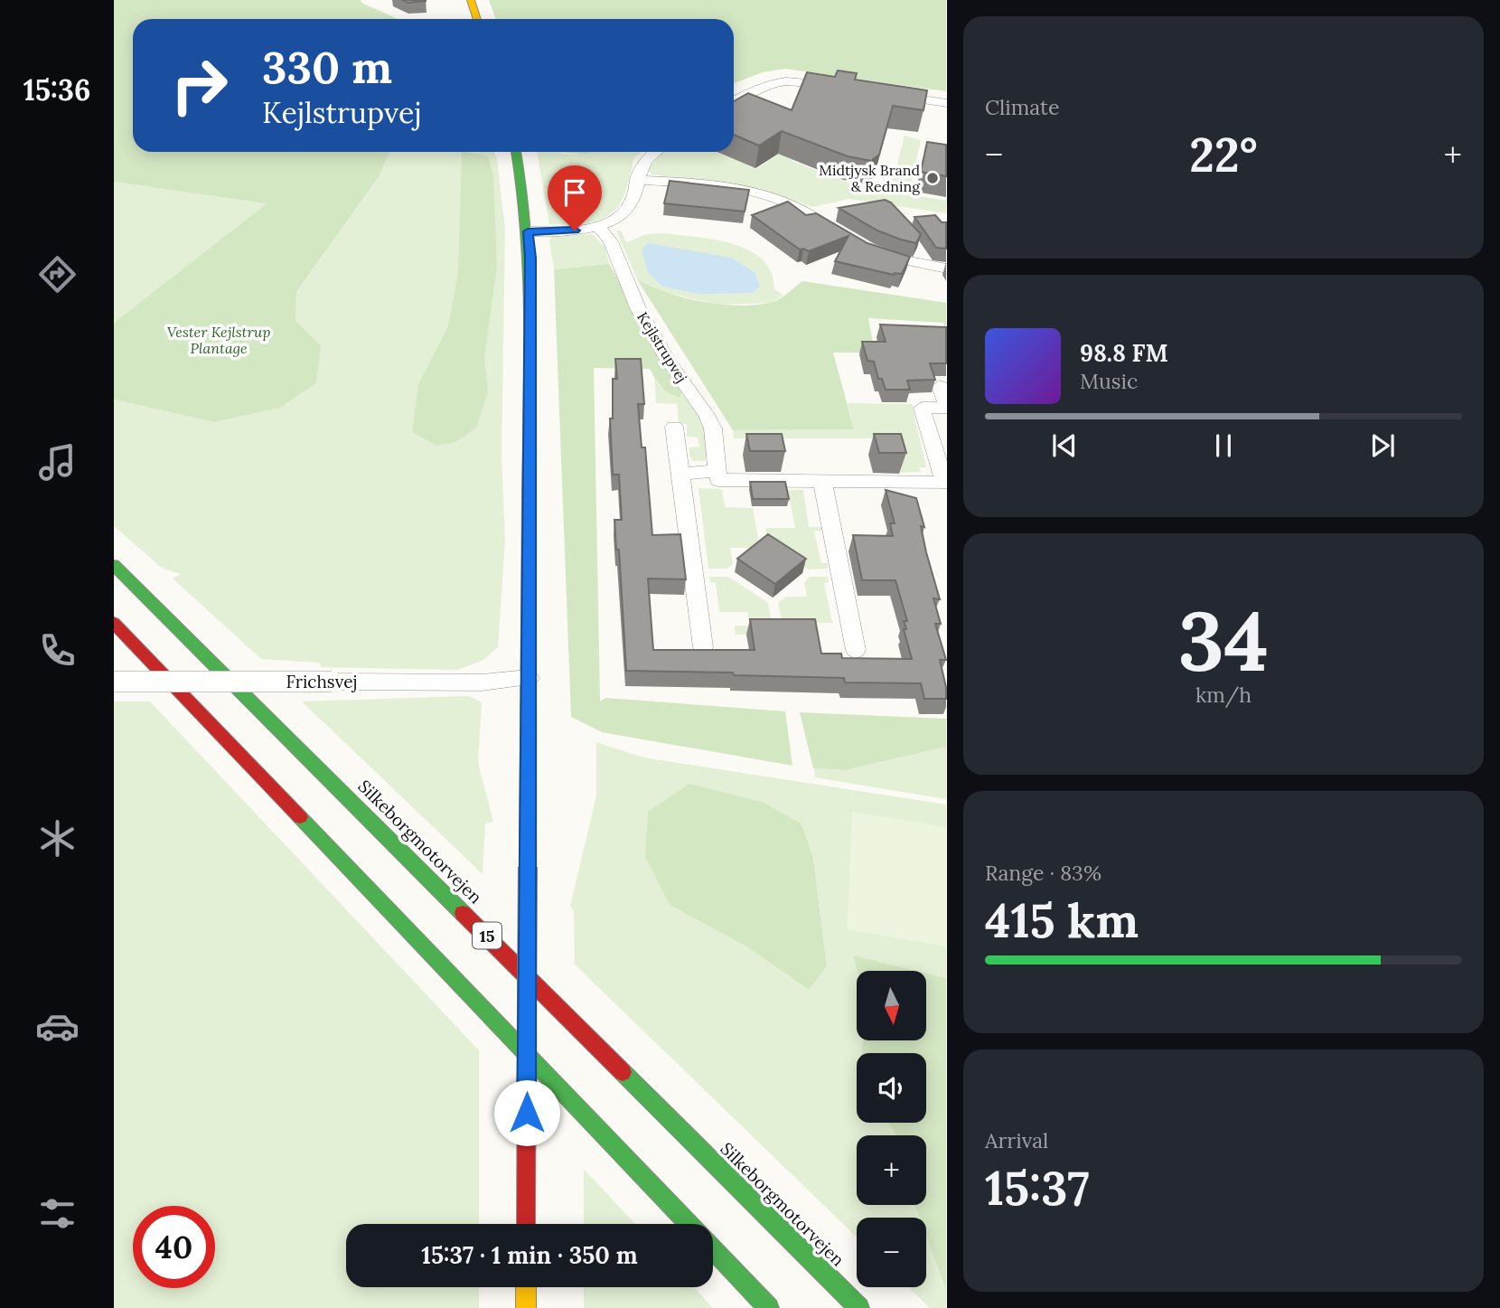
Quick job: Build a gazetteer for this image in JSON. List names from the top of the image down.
{
  "streets": {
    "main road": ["Silkeborgmotorvejen", "15"],
    "street": ["Kejlstrupvej", "Frichsvej"]
  },
  "parks": ["Vester Kejlstrup Plantage"],
  "places": ["Midtjysk Brand & Redning"],
  "north": "bottom",
  "page": {
    "tabs": "15:36",
    "tile": [
      "Climate",
      ["34", "km/h"],
      ["Range · 83%", "415 km"],
      ["Arrival", "15:37"]
    ],
    "turn": ["330 m", "Kejlstrupvej"],
    "heat": ["−", "22°", "+"],
    "song": ["98.8 FM", "Music"],
    "map_buttons": ["+", "−"],
    "limit": "40",
    "trip": "15:37 · 1 min · 350 m"
  }
}
